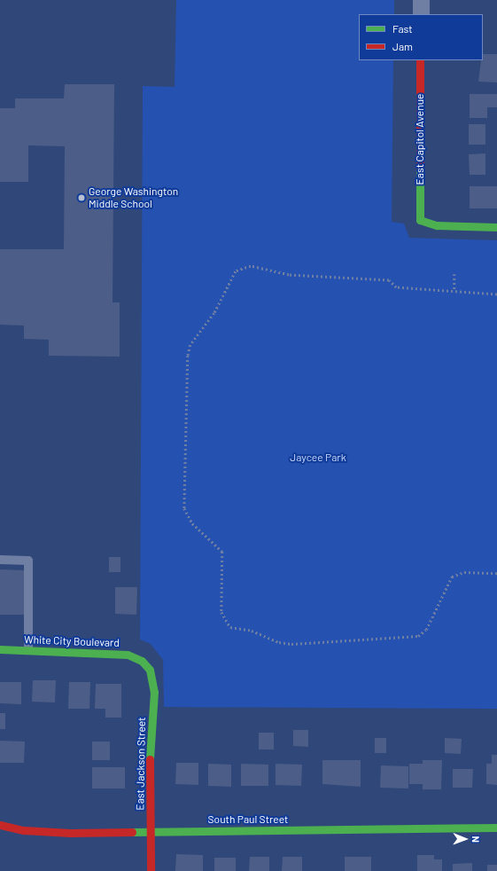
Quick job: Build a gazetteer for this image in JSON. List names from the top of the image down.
{
  "streets": {
    "street": [
      "East Capitol Avenue",
      "White City Boulevard",
      "East Jackson Street",
      "South Paul Street"
    ]
  },
  "crossings": [
    ["White City Boulevard", "East Jackson Street"],
    ["East Jackson Street", "South Paul Street"]
  ],
  "parks": ["Jaycee Park"],
  "places": ["George Washington Middle School"],
  "legend": ["Fast", "Jam"],
  "north": "right"
}
